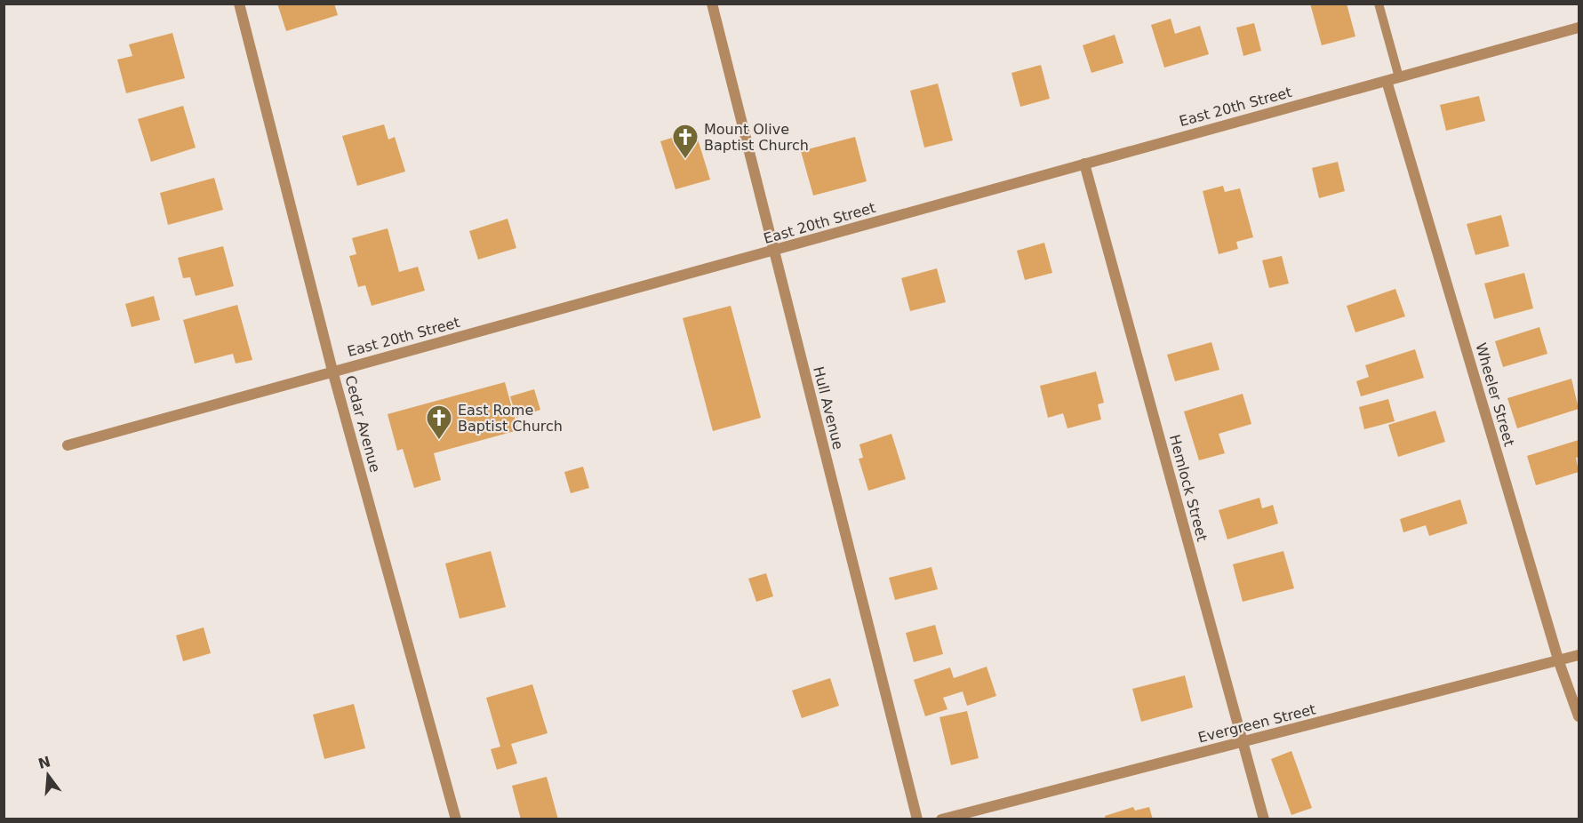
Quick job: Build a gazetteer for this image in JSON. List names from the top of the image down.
{
  "streets": {
    "street": [
      "East 20th Street",
      "Wheeler Street",
      "Hull Avenue",
      "Cedar Avenue",
      "Hemlock Street",
      "Evergreen Street"
    ]
  },
  "crossings": [
    ["East 20th Street", "Wheeler Street"],
    ["East 20th Street", "Hull Avenue"],
    ["East 20th Street", "Cedar Avenue"],
    ["East 20th Street", "Hemlock Street"],
    ["Wheeler Street", "Evergreen Street"],
    ["Hemlock Street", "Evergreen Street"]
  ],
  "places": {
    "church": ["Mount Olive Baptist Church", "East Rome Baptist Church"]
  },
  "north": "top"
}
